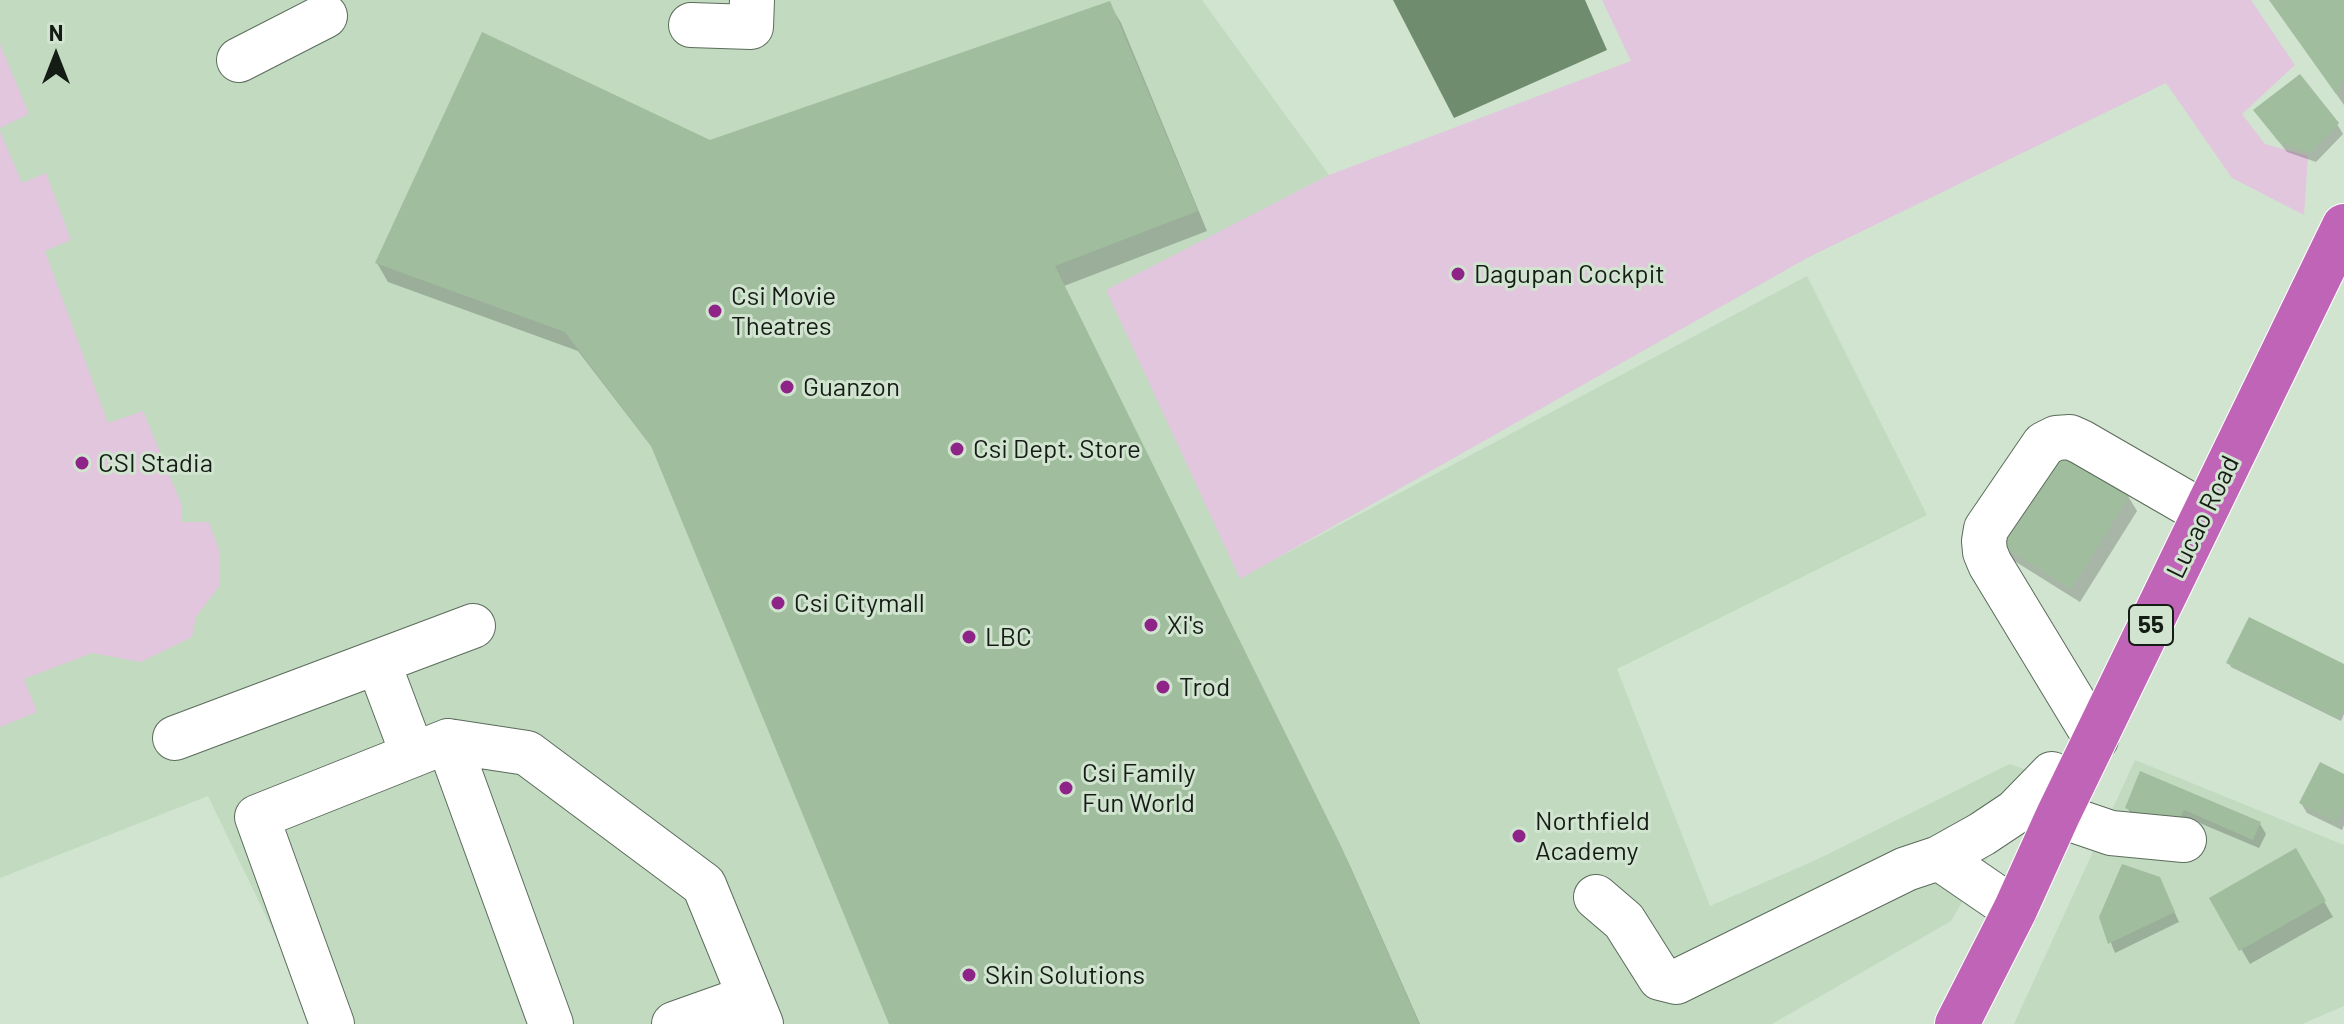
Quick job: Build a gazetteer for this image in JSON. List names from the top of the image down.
{
  "streets": {
    "highway": ["Lucao Road", "55"]
  },
  "places": [
    "Dagupan Cockpit",
    "Csi Movie Theatres",
    "Guanzon",
    "Csi Dept. Store",
    "CSI Stadia",
    "Csi Citymall",
    "Xi's",
    "LBC",
    "Trod",
    "Csi Family Fun World",
    "Northfield Academy",
    "Skin Solutions"
  ],
  "north": "top"
}
